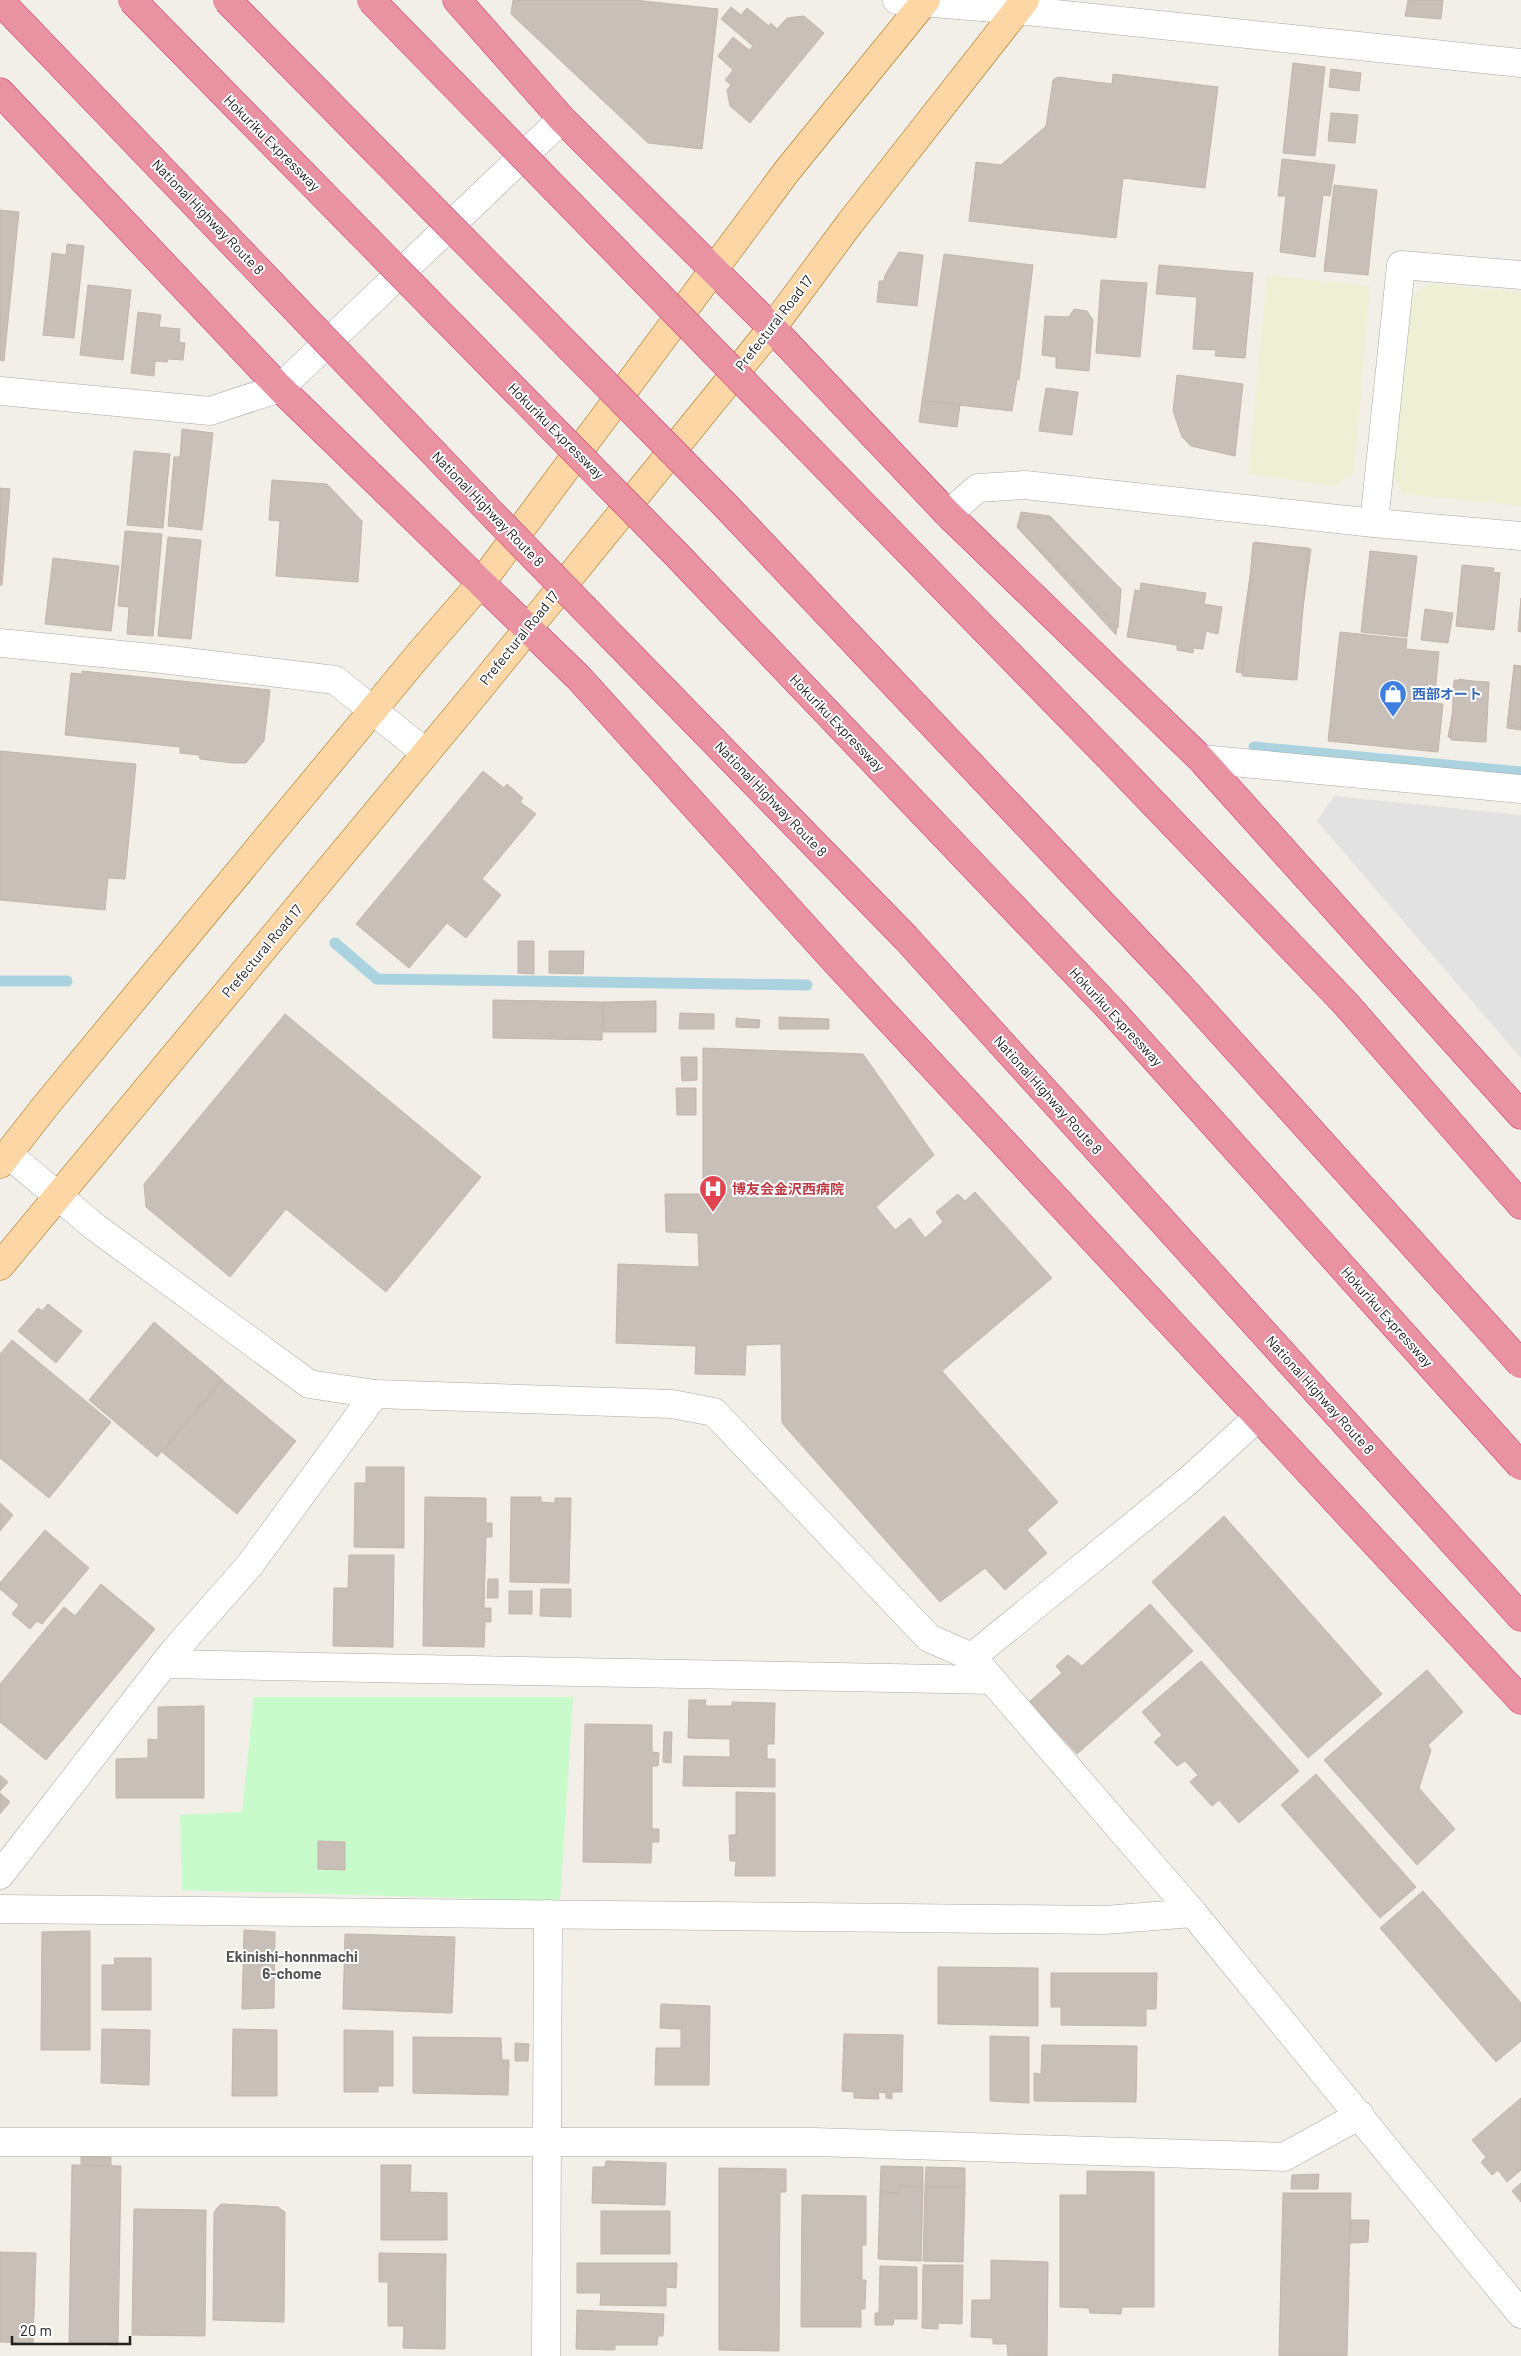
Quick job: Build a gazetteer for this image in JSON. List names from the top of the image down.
{
  "streets": {
    "highway": ["Hokuriku Expressway", "National Highway Route 8"],
    "main road": ["Prefectural Road 17"]
  },
  "districts": ["Ekinishi-honnmachi 6-chome"],
  "places": {
    "shop": ["西部オート"],
    "hospital": ["博友会金沢西病院"]
  },
  "scale_bar": "20 m"
}
